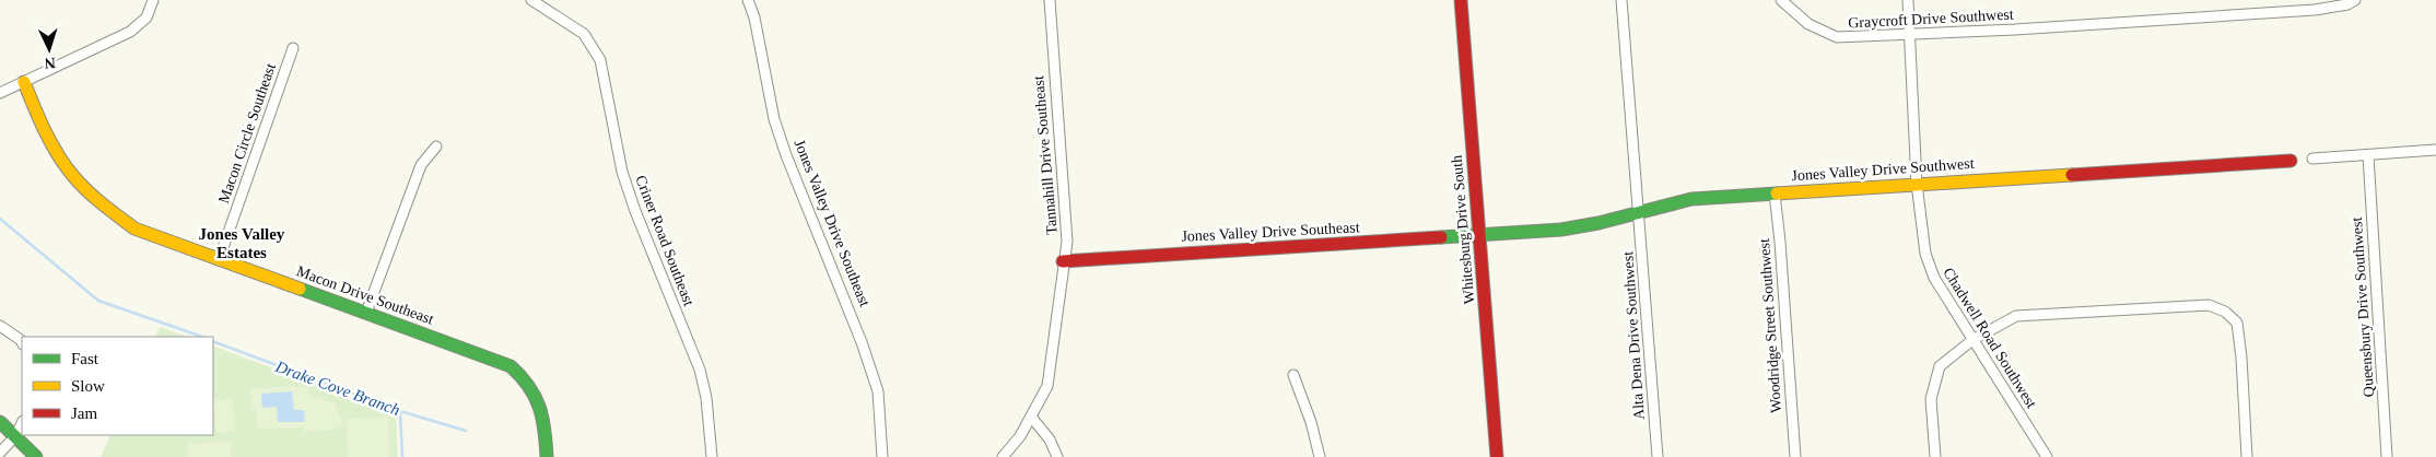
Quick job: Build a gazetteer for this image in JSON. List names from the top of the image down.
{
  "streets": {
    "street": [
      "Graycroft Drive Southwest",
      "Macon Circle Southeast",
      "Tannahill Drive Southeast",
      "Jones Valley Drive Southwest",
      "Jones Valley Drive Southeast",
      "Whitesburg Drive South",
      "Criner Road Southeast",
      "Macon Drive Southeast",
      "Queensbury Drive Southwest",
      "Woodridge Street Southwest",
      "Alta Dena Drive Southwest",
      "Chadwell Road Southwest"
    ]
  },
  "crossings": [
    ["Graycroft Drive Southwest", "Chadwell Road Southwest"],
    ["Macon Circle Southeast", "Macon Drive Southeast"],
    ["Tannahill Drive Southeast", "Jones Valley Drive Southeast"],
    ["Jones Valley Drive Southwest", "Jones Valley Drive Southeast"],
    ["Jones Valley Drive Southwest", "Whitesburg Drive South"],
    ["Jones Valley Drive Southwest", "Woodridge Street Southwest"],
    ["Jones Valley Drive Southwest", "Alta Dena Drive Southwest"],
    ["Jones Valley Drive Southwest", "Chadwell Road Southwest"],
    ["Jones Valley Drive Southeast", "Whitesburg Drive South"]
  ],
  "districts": ["Jones Valley Estates"],
  "water": ["Drake Cove Branch"],
  "legend": ["Fast", "Slow", "Jam"],
  "north": "bottom"
}
